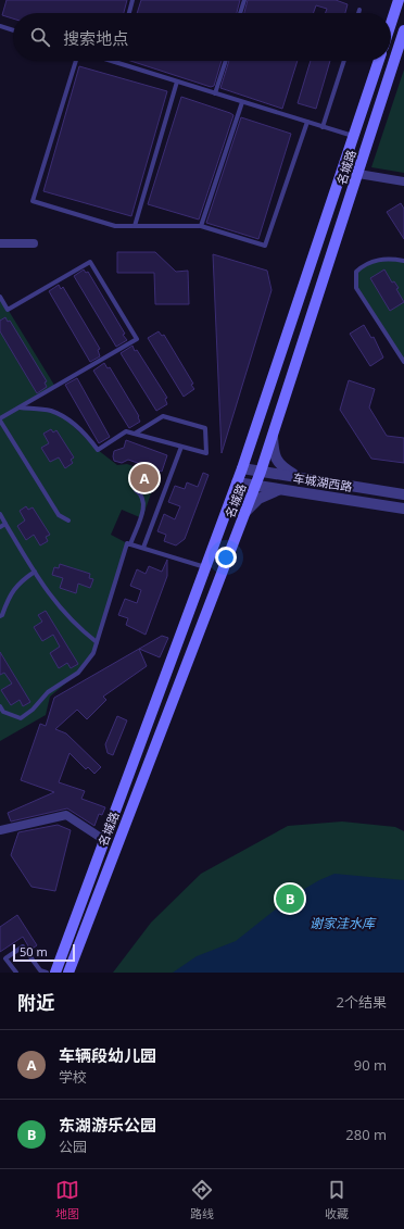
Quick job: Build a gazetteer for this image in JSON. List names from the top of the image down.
{
  "streets": {
    "main road": ["名城路"],
    "street": ["车城湖西路"]
  },
  "crossings": [
    ["名城路", "车城湖西路"]
  ],
  "water": ["谢家洼水库"],
  "scale_bar": "50 m",
  "page": {
    "search": "搜索地点",
    "pins": ["A", "B"],
    "scale": "50 m",
    "heading": ["附近", "2个结果"],
    "list": [
      {
        "mark": "A",
        "name": "车辆段幼儿园",
        "note": "学校",
        "value": "90 m"
      },
      {
        "mark": "B",
        "name": "东湖游乐公园",
        "note": "公园",
        "value": "280 m"
      }
    ],
    "nav": ["地图", "路线", "收藏"]
  }
}
